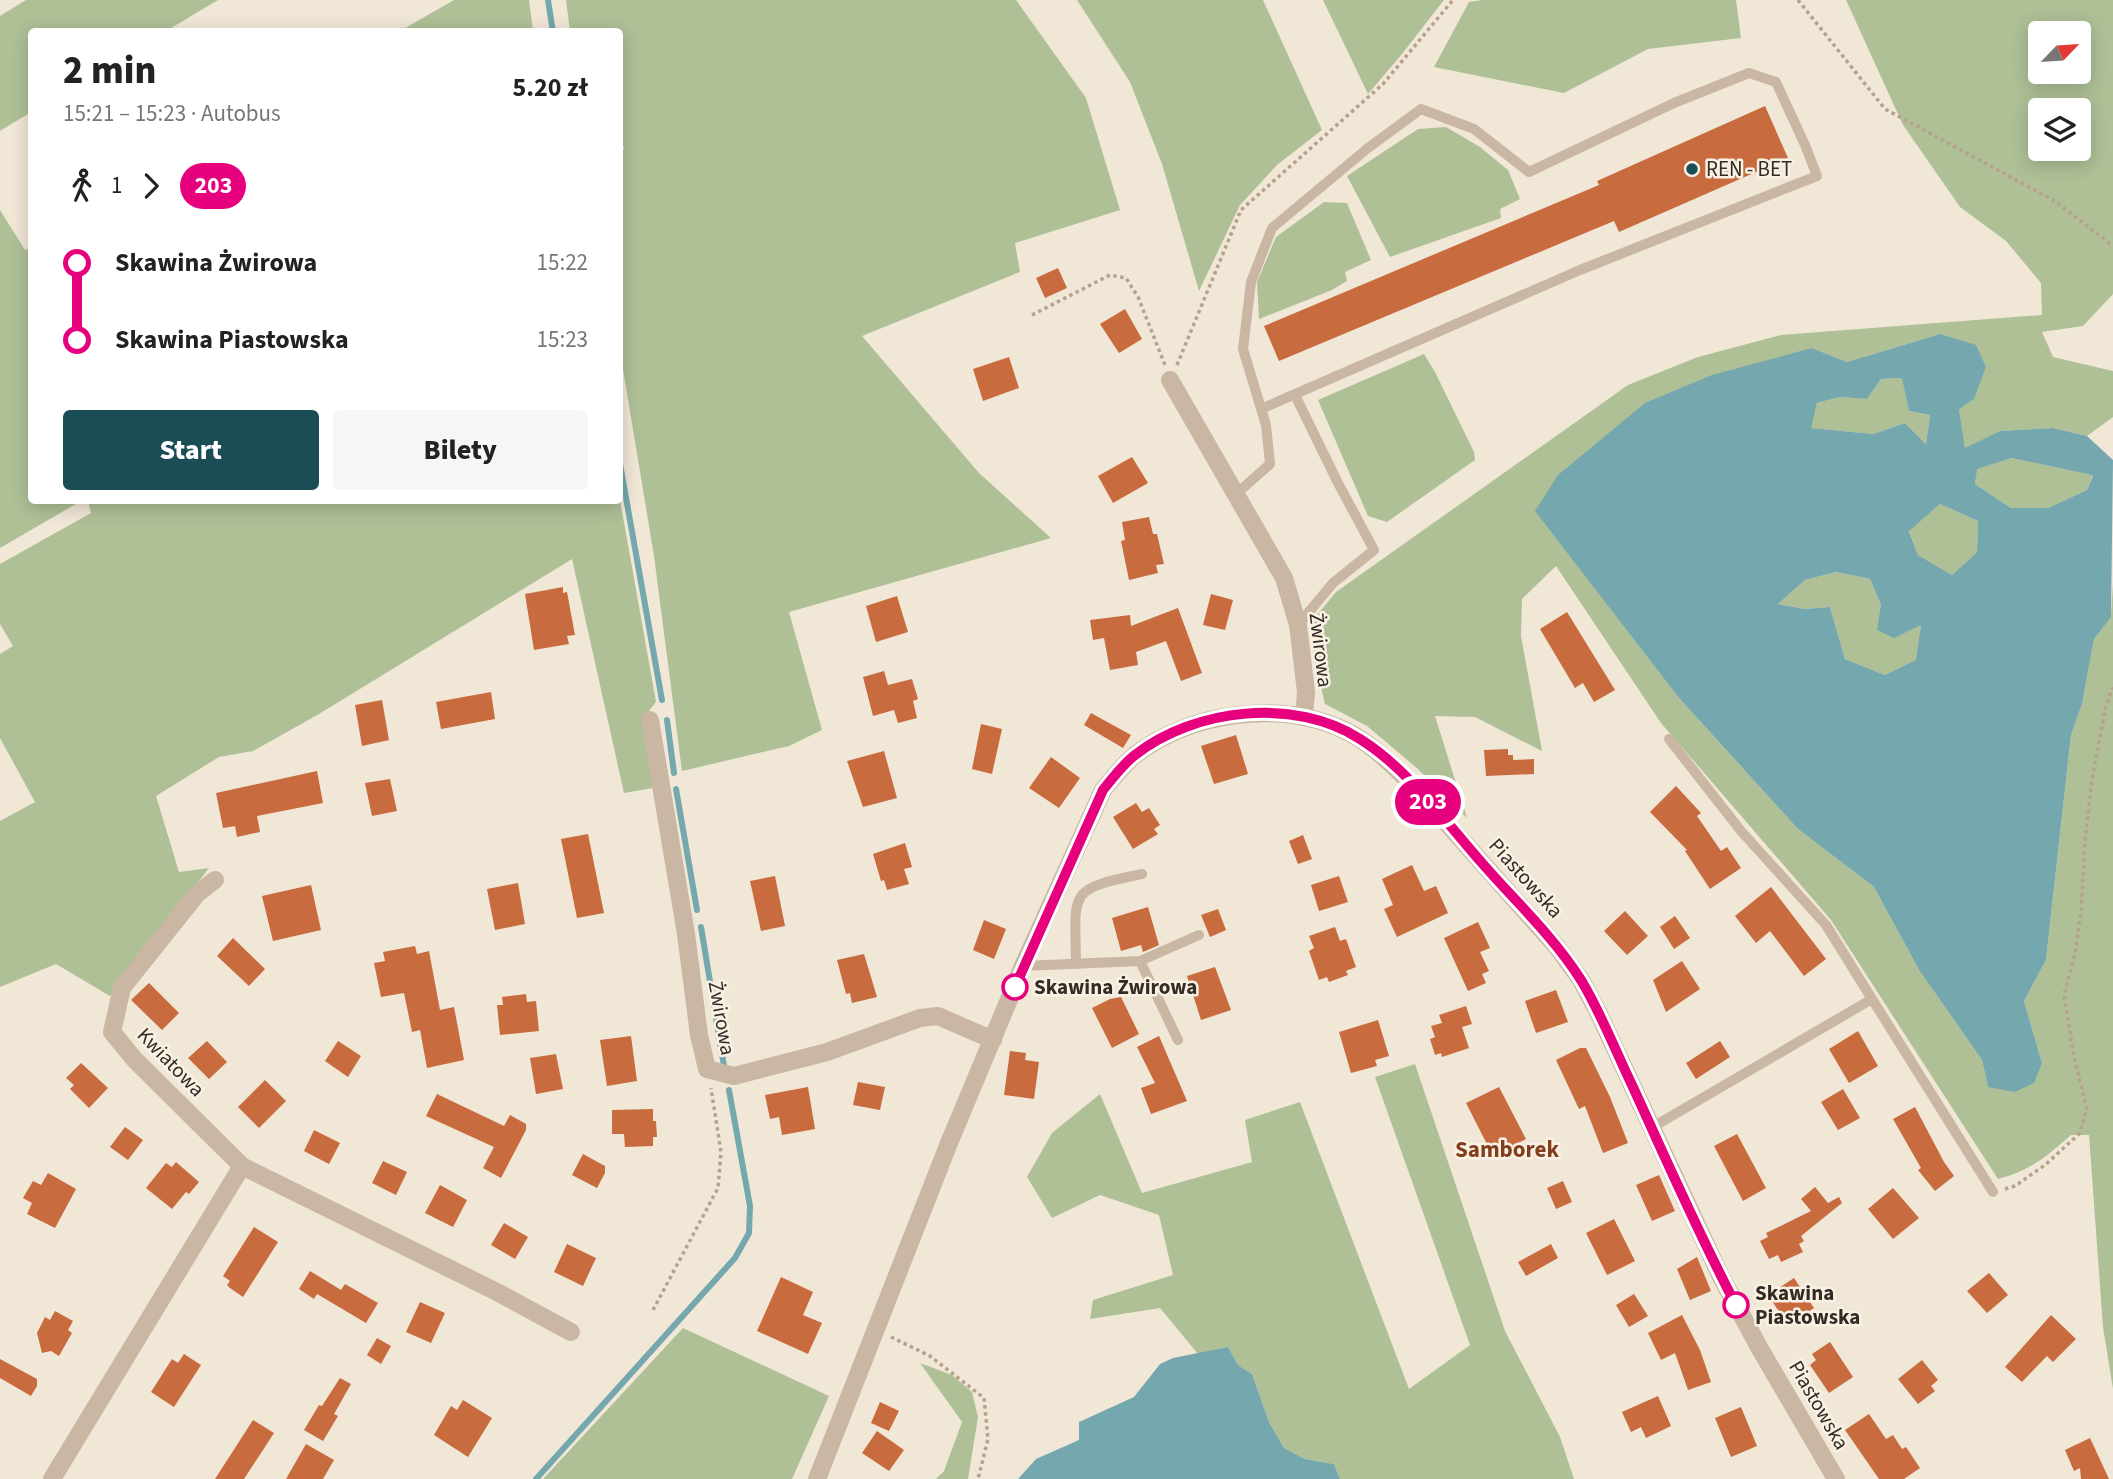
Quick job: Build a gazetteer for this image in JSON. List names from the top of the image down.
{
  "streets": {
    "street": ["Żwirowa", "Piastowska", "Kwiatowa"]
  },
  "crossings": [
    ["Żwirowa", "Piastowska"]
  ],
  "districts": ["Samborek"],
  "places": ["REN - BET", "Skawina Żwirowa", "Skawina Piastowska"],
  "lines": ["bus line 203"],
  "north": "top right",
  "page": {
    "on_map": "203",
    "heading": ["2 min", "15:21 – 15:23 · Autobus", "5.20 zł"],
    "legs": ["1", "203"],
    "list": [
      {
        "name": "Skawina Żwirowa",
        "value": "15:22"
      },
      {
        "name": "Skawina Piastowska",
        "value": "15:23"
      }
    ],
    "buttons": ["Start", "Bilety"]
  }
}
